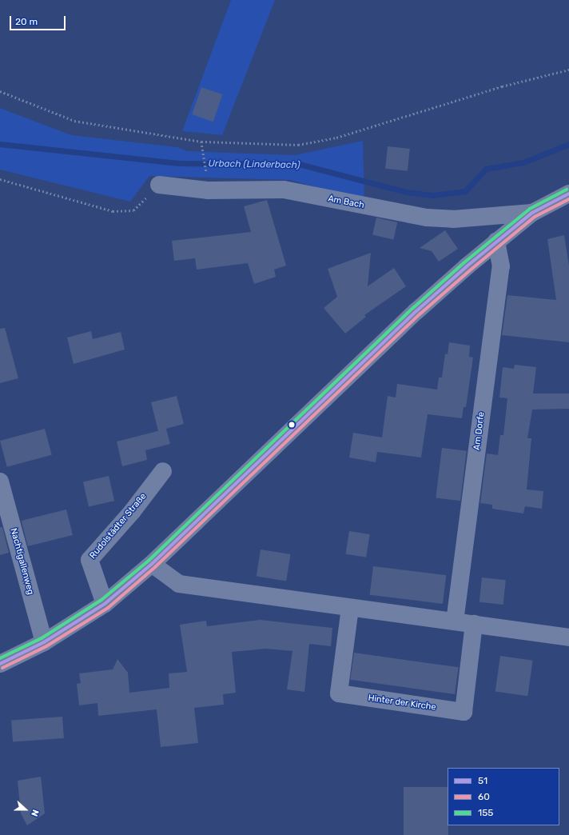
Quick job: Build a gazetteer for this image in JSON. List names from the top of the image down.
{
  "streets": {
    "street": [
      "Am Bach",
      "Am Dorfe",
      "Rudolstädter Straße",
      "Nachtigallenweg",
      "Hinter der Kirche"
    ]
  },
  "water": ["Urbach (Linderbach)"],
  "lines": ["transit line 155", "transit line 51", "transit line 60"],
  "legend": ["51", "60", "155"],
  "scale_bar": "20 m",
  "north": "right"
}
